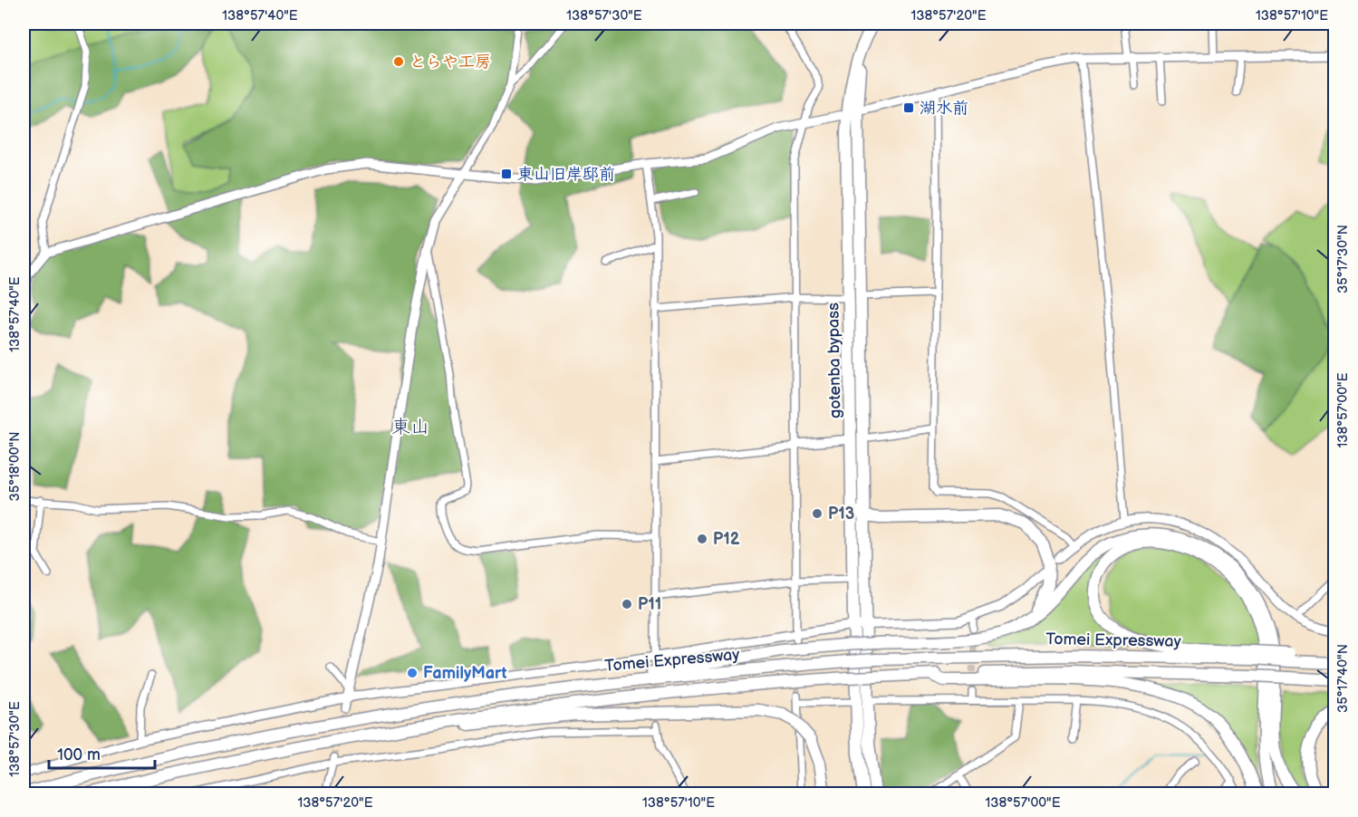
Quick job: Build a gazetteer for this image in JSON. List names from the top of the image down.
{
  "streets": {
    "highway": ["gotenba bypass", "Tomei Expressway"]
  },
  "districts": ["東山"],
  "places": {
    "other": [
      "とらや工房",
      "P13",
      "P12",
      "P11",
      "FamilyMart"
    ],
    "transit": ["湖水前", "東山旧岸邸前"]
  },
  "scale_bar": "100 m",
  "coordinates": [
    "138°57'40\"E",
    "138°57'30\"E",
    "138°57'20\"E",
    "138°57'10\"E",
    "35°17'30\"N",
    "138°57'00\"E",
    "35°18'00\"N",
    "35°17'40\"N"
  ]
}
